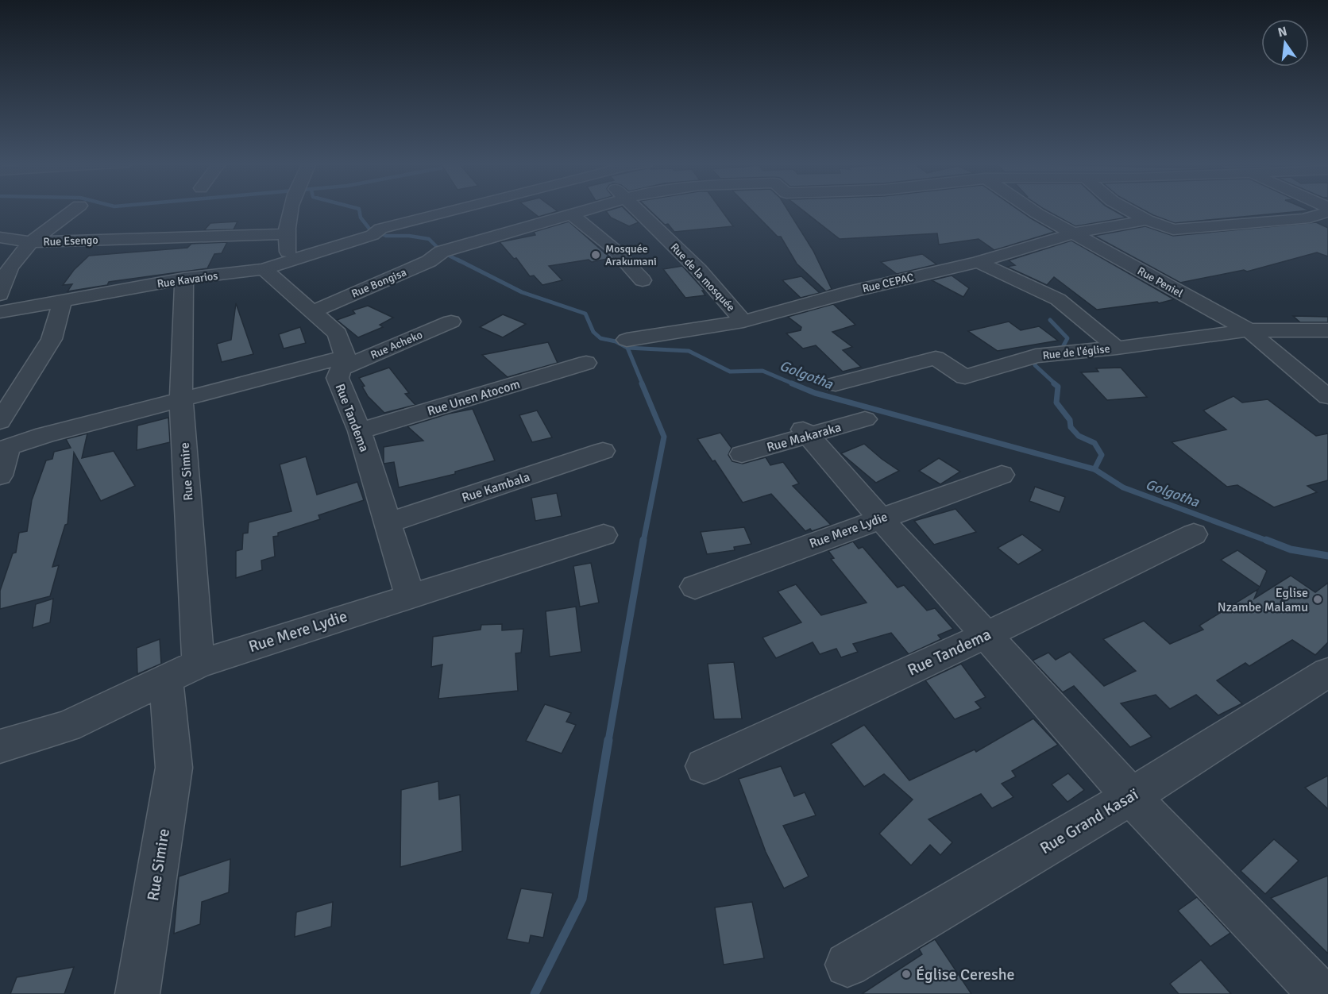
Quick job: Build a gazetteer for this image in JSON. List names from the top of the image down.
{
  "streets": {
    "street": [
      "Rue Esengo",
      "Rue de la mosquée",
      "Rue Kavarios",
      "Rue Peniel",
      "Rue Bongisa",
      "Rue CEPAC",
      "Rue Acheko",
      "Rue de l'église",
      "Rue Unen Atocom",
      "Rue Tandema",
      "Rue Makaraka",
      "Rue Simire",
      "Rue Kambala",
      "Rue Mere Lydie",
      "Rue Grand Kasaï"
    ]
  },
  "crossings": [
    ["Rue de la mosquée", "Rue CEPAC"],
    ["Rue Kavarios", "Rue Tandema"],
    ["Rue Kavarios", "Rue Simire"],
    ["Rue Peniel", "Rue CEPAC"],
    ["Rue Peniel", "Rue de l'église"],
    ["Rue Bongisa", "Rue Tandema"],
    ["Rue Acheko", "Rue Tandema"],
    ["Rue Acheko", "Rue Simire"],
    ["Rue Unen Atocom", "Rue Tandema"],
    ["Rue Tandema", "Rue Kambala"],
    ["Rue Tandema", "Rue Mere Lydie"],
    ["Rue Simire", "Rue Mere Lydie"]
  ],
  "water": ["Golgotha"],
  "places": ["Mosquée Arakumani", "Eglise Nzambe Malamu", "Église Cereshe"],
  "north": "top"
}
